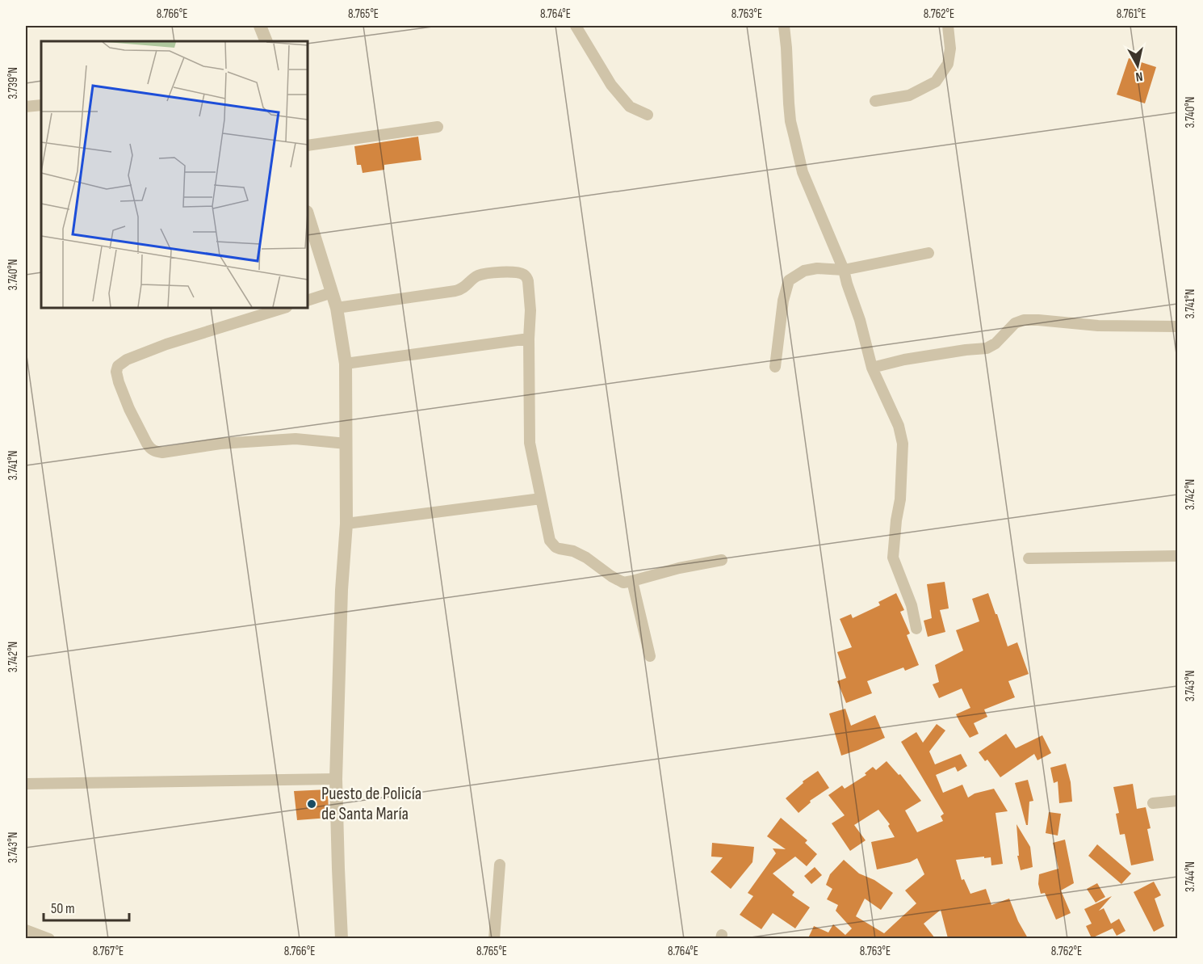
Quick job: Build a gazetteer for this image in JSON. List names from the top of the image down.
{
  "places": ["Puesto de Policía de Santa María"],
  "scale_bar": "50 m",
  "north": "bottom",
  "coordinates": [
    "8.766°E",
    "8.765°E",
    "8.764°E",
    "8.763°E",
    "8.762°E",
    "8.761°E",
    "3.739°N",
    "3.740°N",
    "3.741°N",
    "3.742°N",
    "3.743°N",
    "3.744°N",
    "8.767°E"
  ]
}
